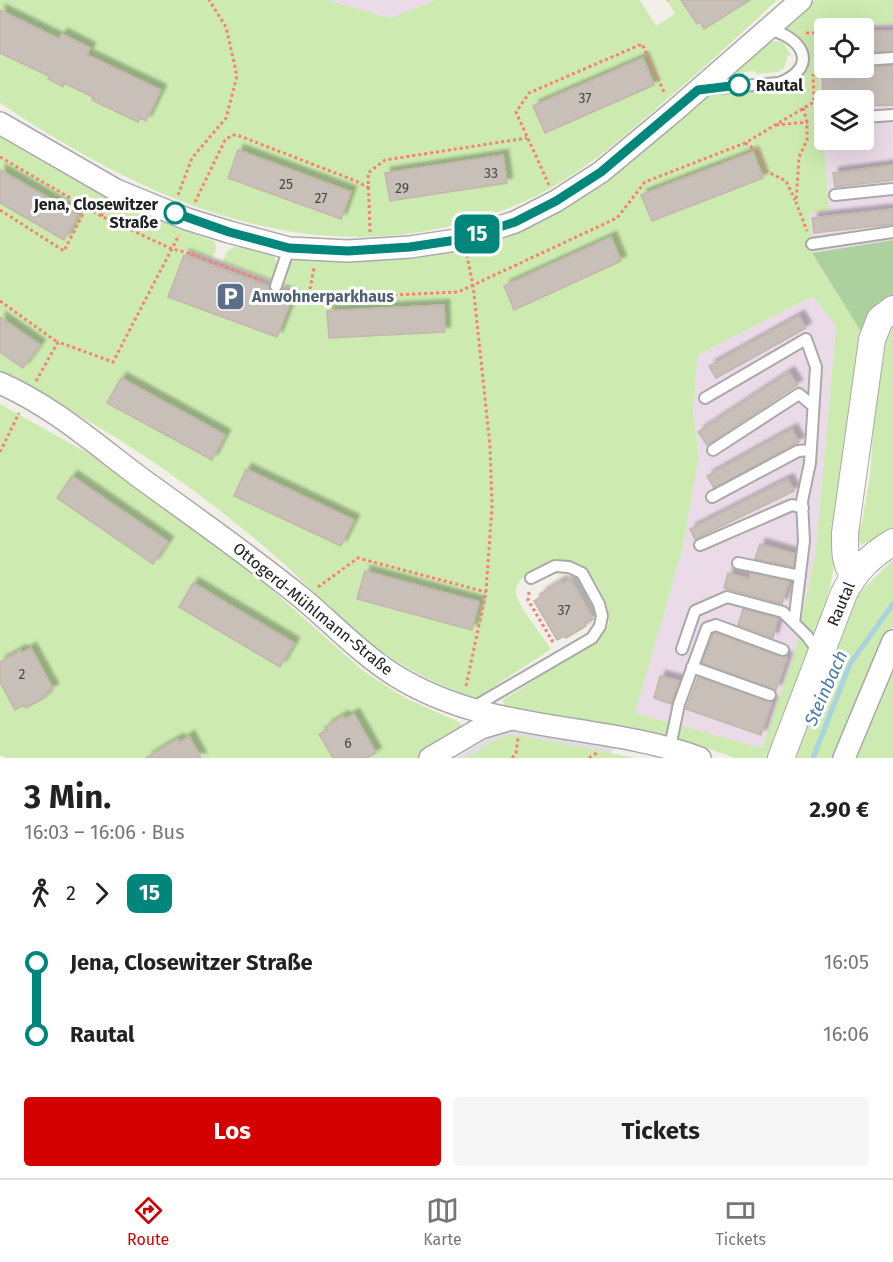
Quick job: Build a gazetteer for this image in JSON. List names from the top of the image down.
{
  "streets": {
    "street": ["Rautal", "Ottogerd-Mühlmann-Straße"]
  },
  "water": ["Steinbach"],
  "places": {
    "other": ["Rautal", "Jena, Closewitzer Straße"],
    "parking": ["Anwohnerparkhaus"]
  },
  "lines": ["bus line 15"],
  "house_numbers": [
    "37",
    "33",
    "25",
    "29",
    "27",
    "37",
    "2",
    "6"
  ],
  "page": {
    "on_map": "15",
    "heading": ["3 Min.", "16:03 – 16:06 · Bus", "2.90 €"],
    "legs": ["2", "15"],
    "list": [
      {
        "name": "Jena, Closewitzer Straße",
        "value": "16:05"
      },
      {
        "name": "Rautal",
        "value": "16:06"
      }
    ],
    "buttons": ["Los", "Tickets"],
    "tabs": ["Route", "Karte", "Tickets"]
  }
}
